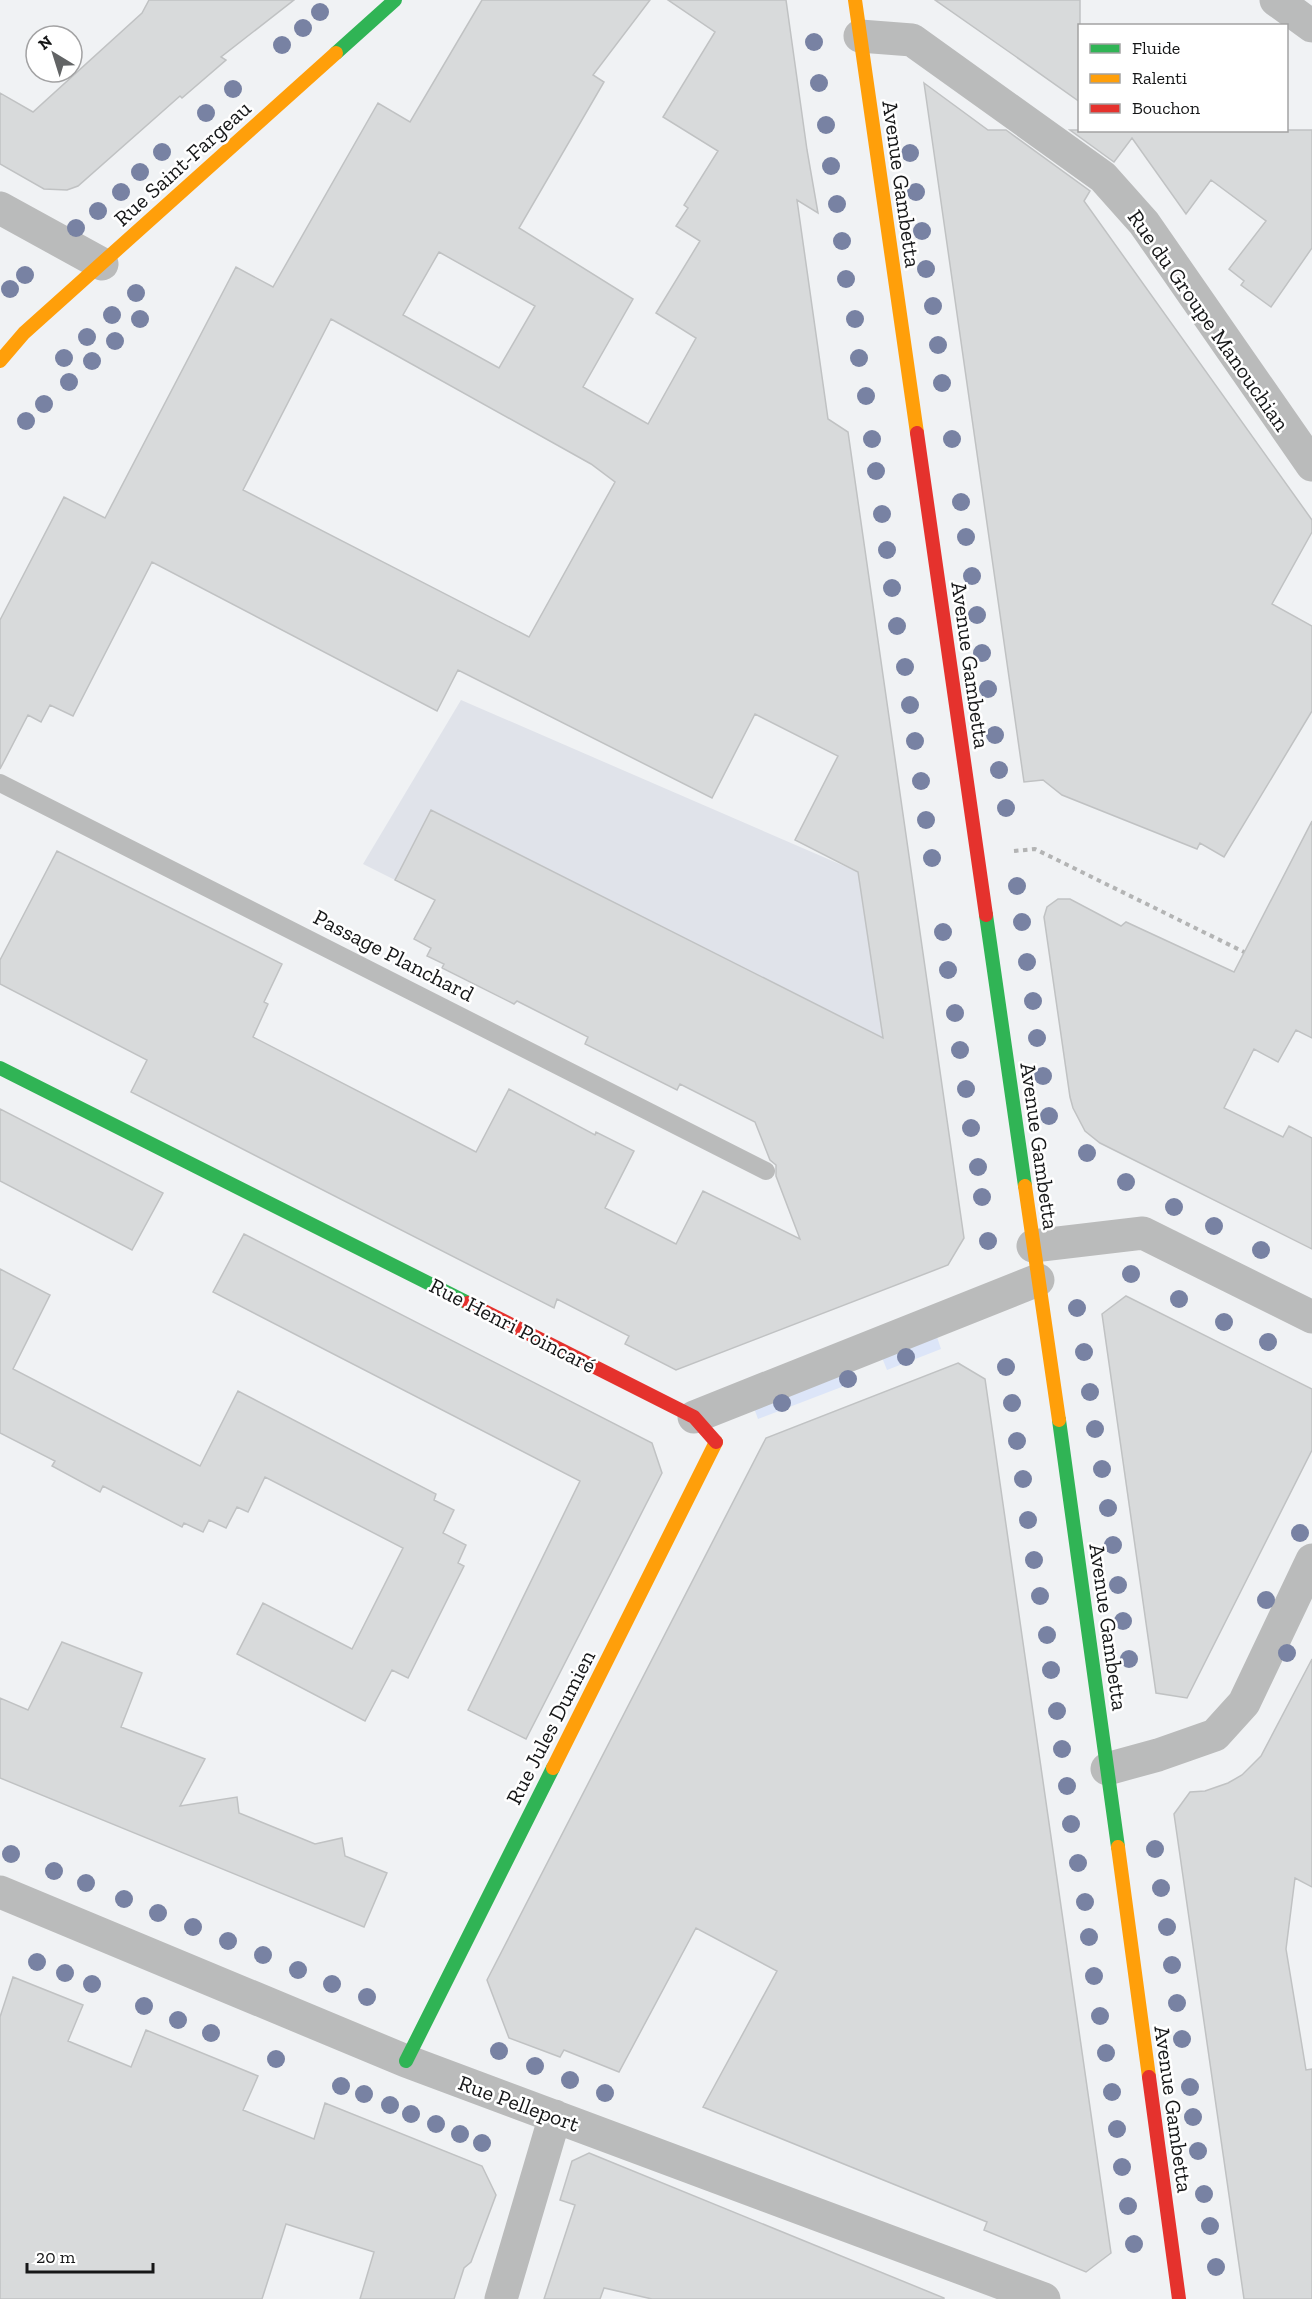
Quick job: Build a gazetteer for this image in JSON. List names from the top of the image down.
{
  "streets": {
    "main road": [
      "Rue Saint-Fargeau",
      "Avenue Gambetta",
      "Rue Henri Poincaré",
      "Rue Jules Dumien"
    ],
    "street": ["Rue du Groupe Manouchian", "Rue Pelleport"],
    "lane": ["Passage Planchard"]
  },
  "crossings": [
    ["Avenue Gambetta", "Rue du Groupe Manouchian"],
    ["Rue Henri Poincaré", "Rue Jules Dumien"],
    ["Rue Jules Dumien", "Rue Pelleport"]
  ],
  "legend": ["Fluide", "Ralenti", "Bouchon"],
  "scale_bar": "20 m",
  "north": "top left"
}
